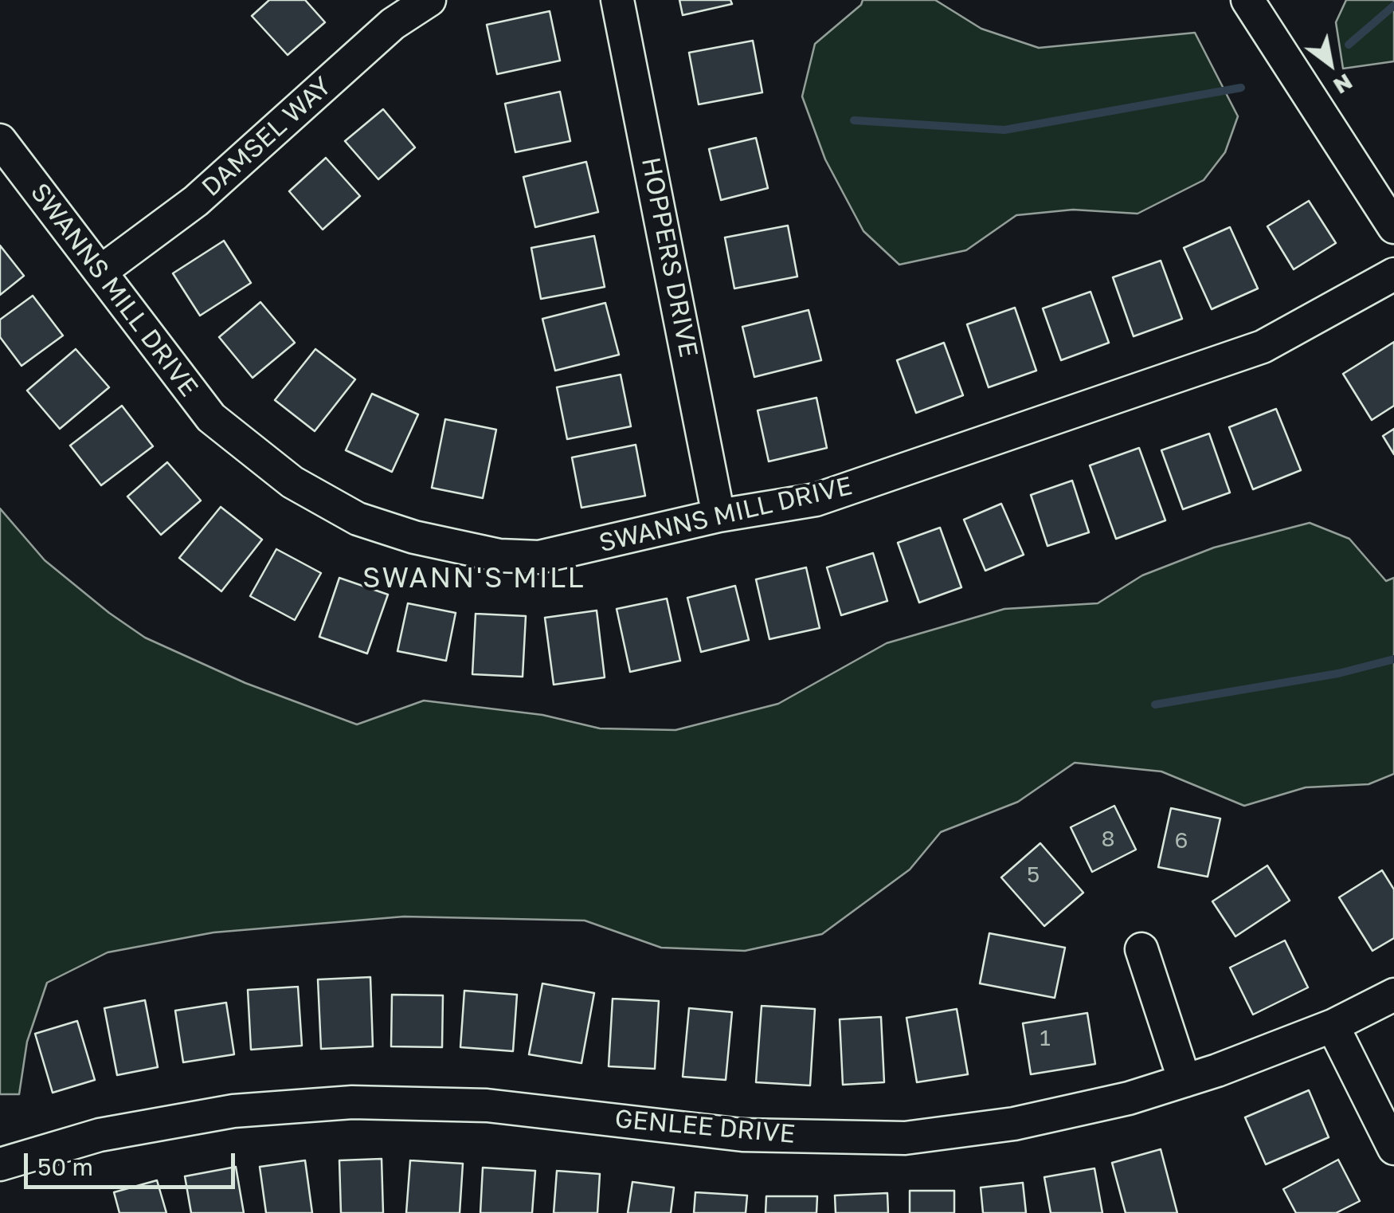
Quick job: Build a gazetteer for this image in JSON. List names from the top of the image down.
{
  "streets": {
    "street": [
      "DAMSEL WAY",
      "HOPPERS DRIVE",
      "SWANNS MILL DRIVE",
      "GENLEE DRIVE"
    ]
  },
  "crossings": [
    ["DAMSEL WAY", "SWANNS MILL DRIVE"],
    ["HOPPERS DRIVE", "SWANNS MILL DRIVE"]
  ],
  "districts": ["SWANN'S MILL"],
  "house_numbers": [
    "8",
    "6",
    "5",
    "1"
  ],
  "scale_bar": "50 m",
  "north": "bottom right"
}
